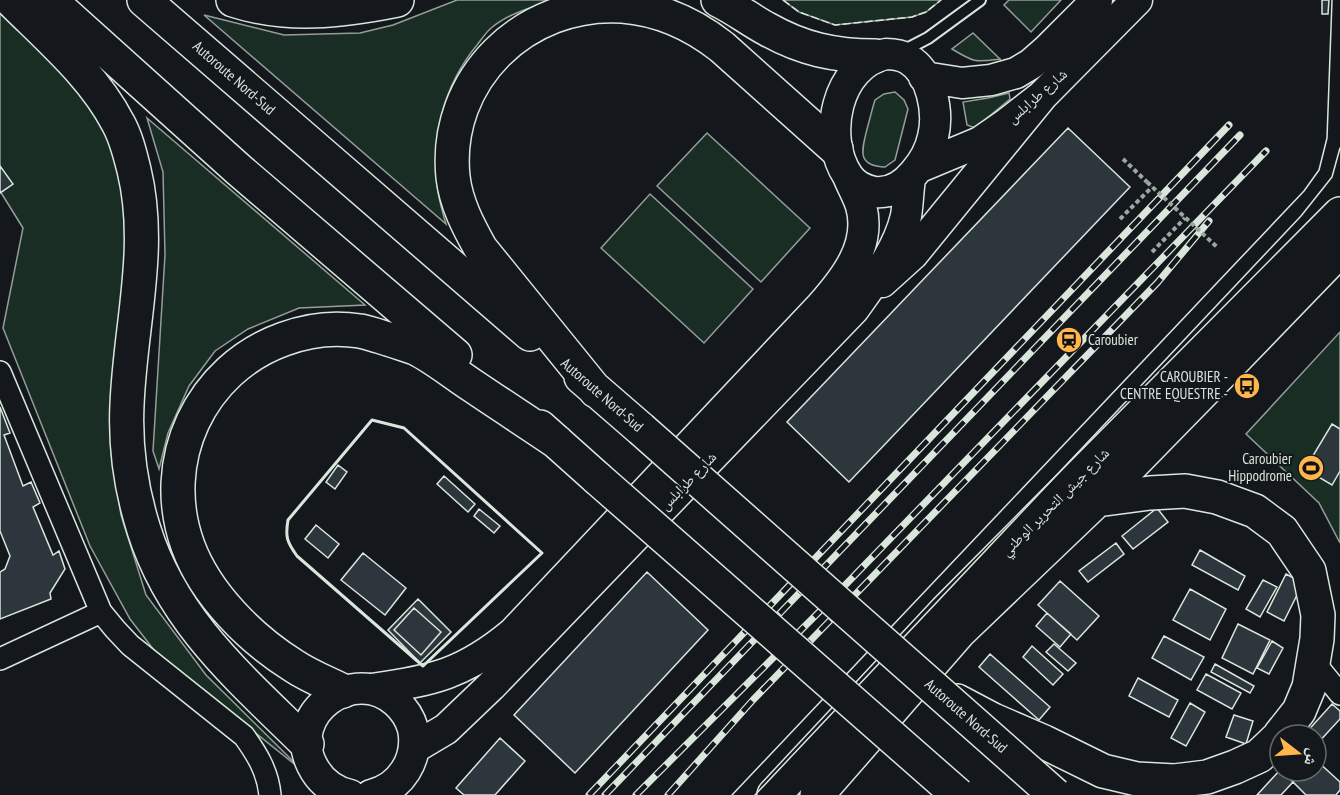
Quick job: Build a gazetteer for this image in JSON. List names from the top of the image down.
{
  "streets": {
    "highway": ["Autoroute Nord-Sud", "شارع جيش التحرير الوطني"],
    "main road": ["شارع طرابلس"]
  },
  "places": {
    "station": ["Caroubier"],
    "bus stop": ["CAROUBIER - CENTRE EQUESTRE -"],
    "sports": ["Caroubier Hippodrome"]
  },
  "north": "right"
}
